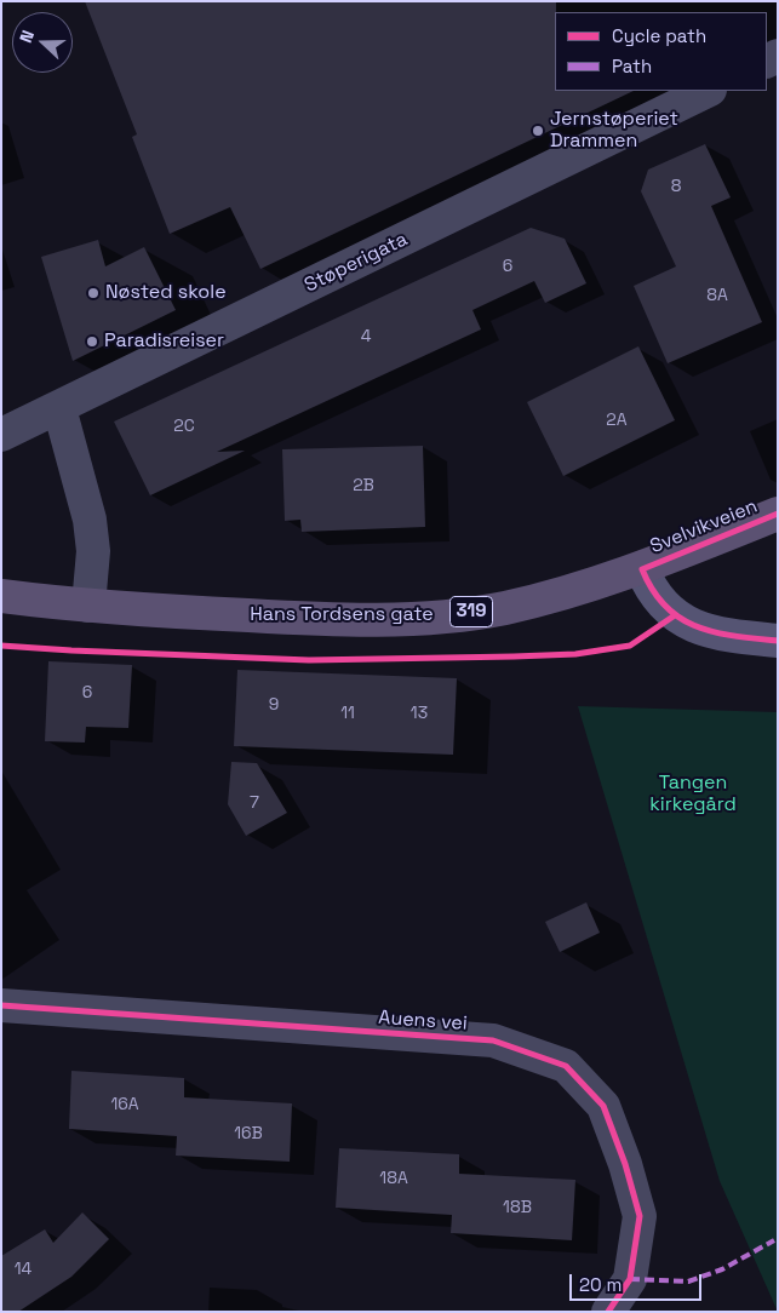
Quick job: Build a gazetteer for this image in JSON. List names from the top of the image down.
{
  "streets": {
    "main road": ["Svelvikveien", "319", "Hans Tordsens gate"],
    "street": ["Støperigata", "Auens vei"]
  },
  "crossings": [
    ["Svelvikveien", "Hans Tordsens gate"]
  ],
  "parks": ["Tangen kirkegård"],
  "places": ["Jernstøperiet Drammen", "Nøsted skole", "Paradisreiser"],
  "house_numbers": [
    "8",
    "6",
    "8A",
    "4",
    "2A",
    "2C",
    "2B",
    "6",
    "9",
    "11",
    "13",
    "7",
    "16A",
    "16B",
    "18A",
    "18B",
    "14"
  ],
  "legend": ["Cycle path", "Path"],
  "scale_bar": "20 m",
  "north": "left"
}
